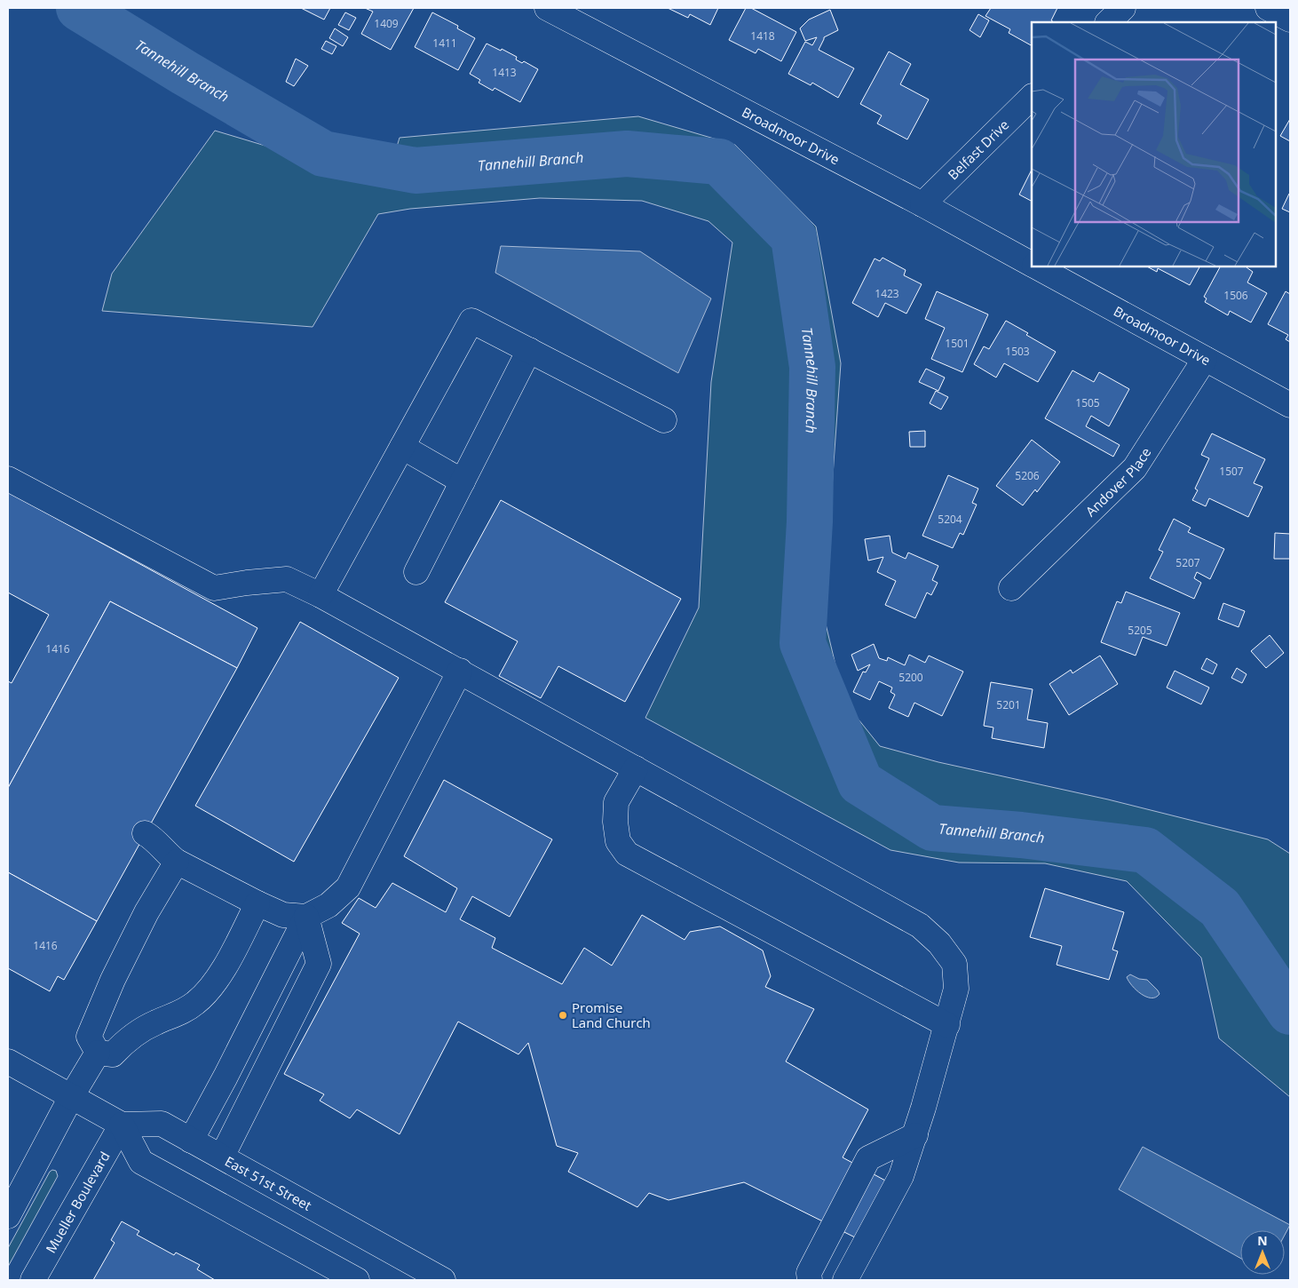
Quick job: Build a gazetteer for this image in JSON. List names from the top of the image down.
{
  "streets": {
    "street": [
      "Broadmoor Drive",
      "Belfast Drive",
      "Andover Place",
      "East 51st Street",
      "Mueller Boulevard"
    ]
  },
  "crossings": [
    ["Broadmoor Drive", "Belfast Drive"],
    ["Broadmoor Drive", "Andover Place"],
    ["East 51st Street", "Mueller Boulevard"]
  ],
  "water": ["Tannehill Branch"],
  "places": ["Promise Land Church"],
  "house_numbers": [
    "1409",
    "1418",
    "1411",
    "1413",
    "1423",
    "1506",
    "1501",
    "1503",
    "1505",
    "1507",
    "5206",
    "5204",
    "5207",
    "5205",
    "1416",
    "5200",
    "5201",
    "1416"
  ],
  "north": "top"
}
